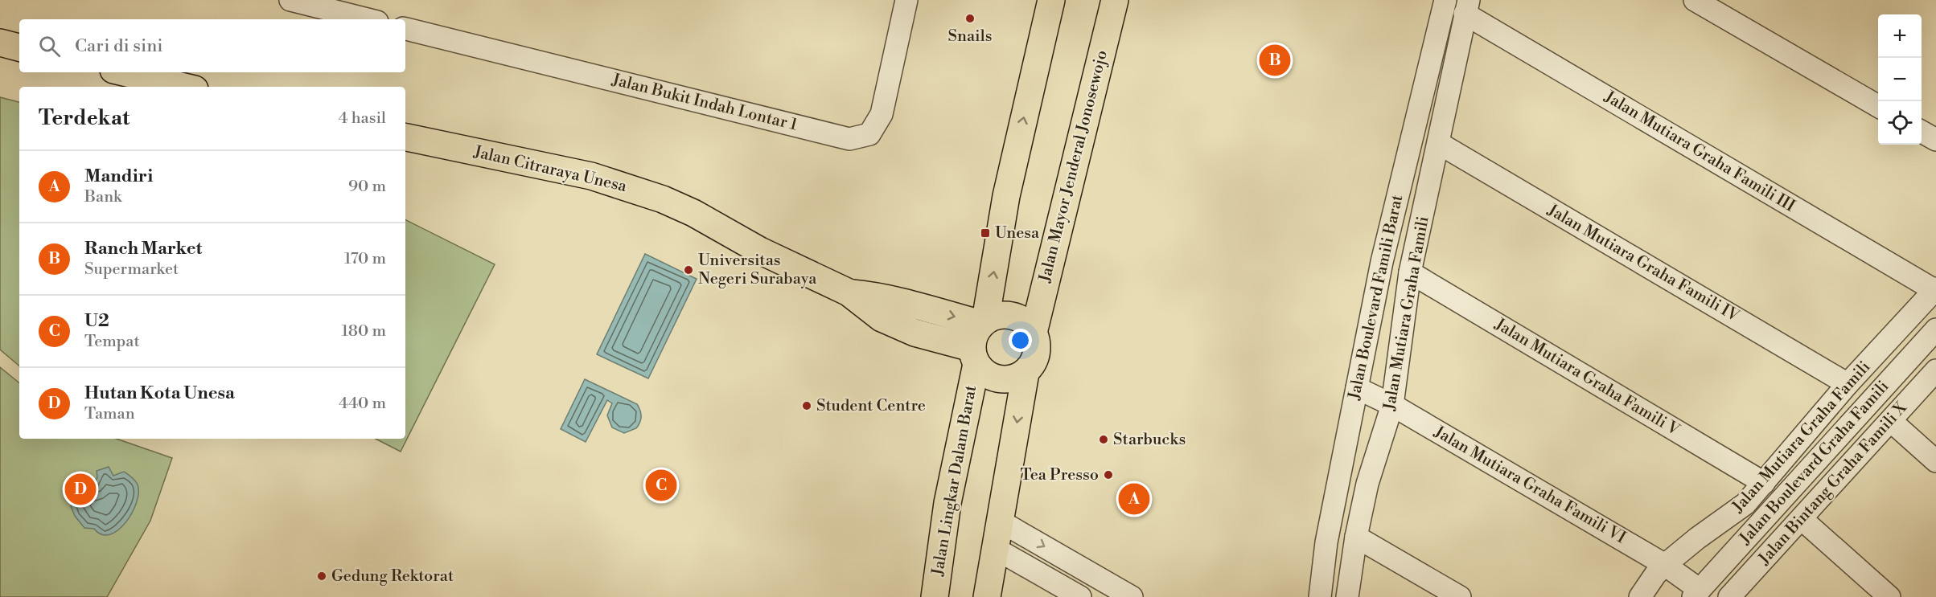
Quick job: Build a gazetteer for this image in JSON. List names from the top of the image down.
{
  "streets": {
    "main road": ["Jalan Mayor Jenderal Jonosewojo", "Jalan Citraraya Unesa", "Jalan Lingkar Dalam Barat"],
    "street": [
      "Jalan Bukit Indah Lontar 1",
      "Jalan Mutiara Graha Famili III",
      "Jalan Mutiara Graha Famili IV",
      "Jalan Boulevard Famili Barat",
      "Jalan Mutiara Graha Famili",
      "Jalan Mutiara Graha Famili V",
      "Jalan Boulevard Graha Famili",
      "Jalan Bintang Graha Famili X",
      "Jalan Mutiara Graha Famili VI"
    ]
  },
  "crossings": [
    ["Jalan Mutiara Graha Famili III", "Jalan Mutiara Graha Famili"],
    ["Jalan Mayor Jenderal Jonosewojo", "Jalan Citraraya Unesa"],
    ["Jalan Mayor Jenderal Jonosewojo", "Jalan Lingkar Dalam Barat"],
    ["Jalan Citraraya Unesa", "Jalan Lingkar Dalam Barat"],
    ["Jalan Mutiara Graha Famili IV", "Jalan Mutiara Graha Famili"],
    ["Jalan Boulevard Famili Barat", "Jalan Mutiara Graha Famili VI"],
    ["Jalan Mutiara Graha Famili", "Jalan Mutiara Graha Famili V"],
    ["Jalan Mutiara Graha Famili", "Jalan Mutiara Graha Famili VI"],
    ["Jalan Boulevard Graha Famili", "Jalan Mutiara Graha Famili VI"]
  ],
  "places": {
    "other": [
      "Snails",
      "Universitas Negeri Surabaya",
      "Student Centre",
      "Starbucks",
      "Tea Presso",
      "Gedung Rektorat"
    ],
    "transit": ["Unesa"]
  },
  "page": {
    "map_buttons": ["+", "−"],
    "search": "Cari di sini",
    "pins": [
      "B",
      "C",
      "D",
      "A"
    ],
    "heading": ["Terdekat", "4 hasil"],
    "list": [
      {
        "mark": "A",
        "name": "Mandiri",
        "note": "Bank",
        "value": "90 m"
      },
      {
        "mark": "B",
        "name": "Ranch Market",
        "note": "Supermarket",
        "value": "170 m"
      },
      {
        "mark": "C",
        "name": "U2",
        "note": "Tempat",
        "value": "180 m"
      },
      {
        "mark": "D",
        "name": "Hutan Kota Unesa",
        "note": "Taman",
        "value": "440 m"
      }
    ]
  }
}
